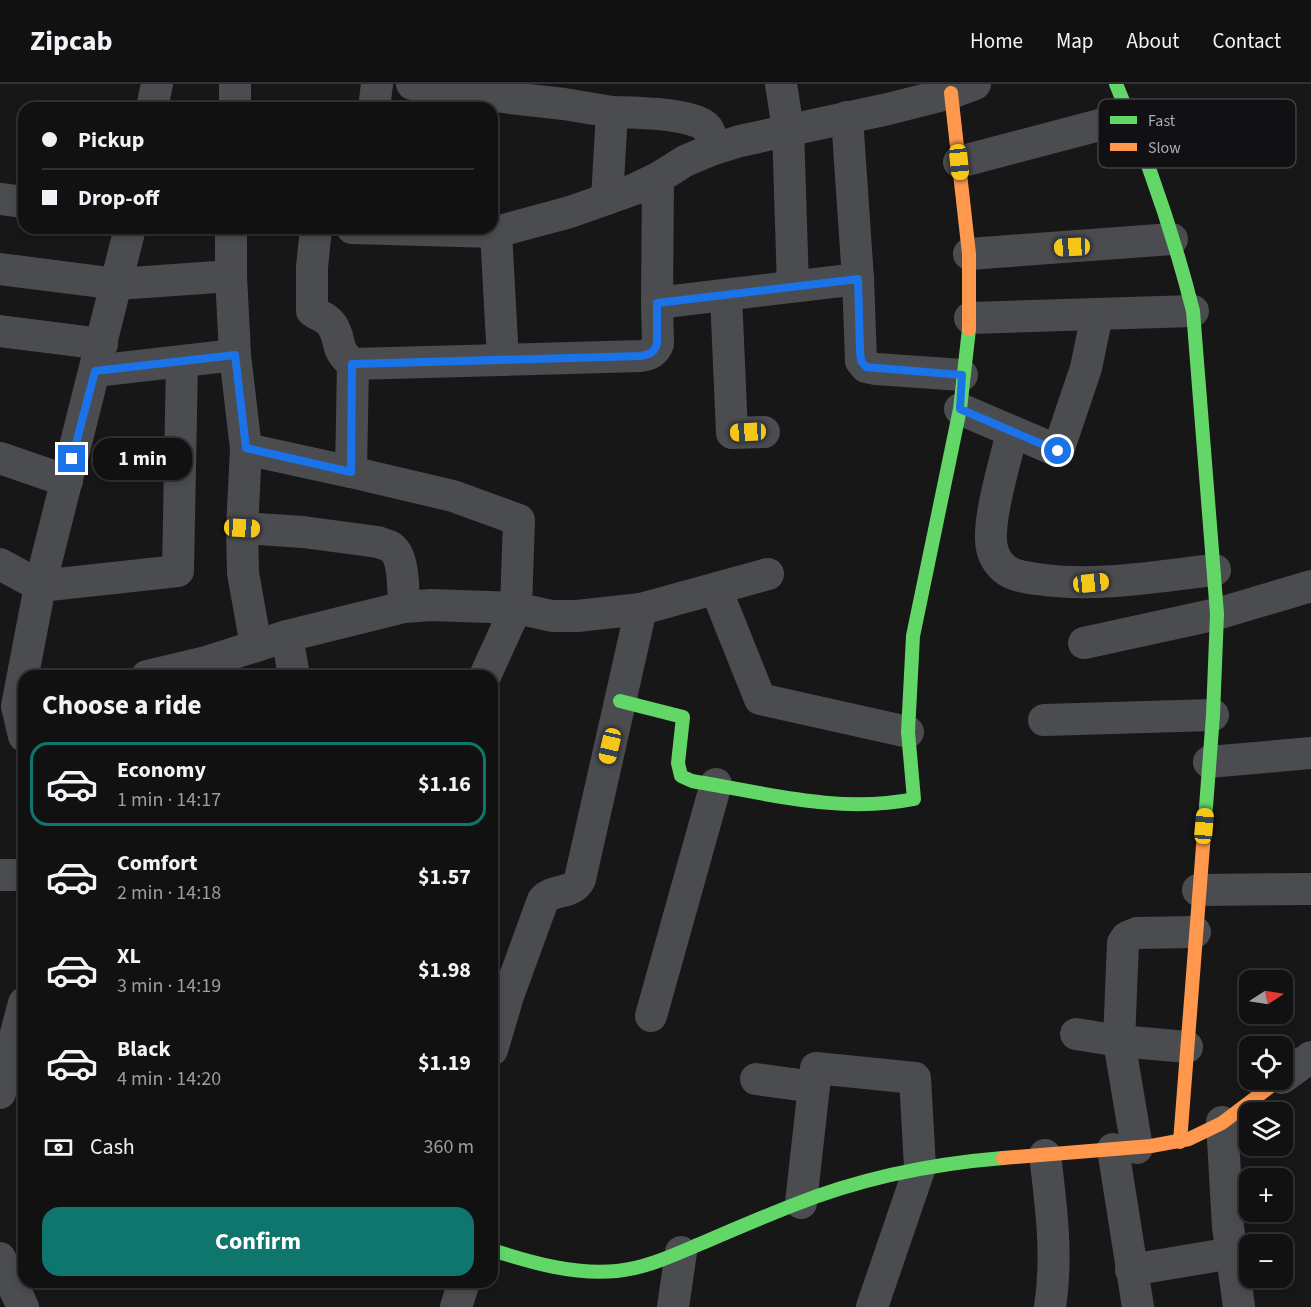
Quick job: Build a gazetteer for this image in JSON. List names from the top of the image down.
{
  "legend": ["Fast", "Slow"],
  "north": "right",
  "page": {
    "header": "Zipcab",
    "nav": [
      "Home",
      "Map",
      "About",
      "Contact"
    ],
    "banner": ["Pickup", "Drop-off"],
    "bubble": "1 min",
    "heading": "Choose a ride",
    "list": [
      {
        "name": "Economy",
        "note": "1 min · 14:17",
        "value": "$1.16"
      },
      {
        "name": "Comfort",
        "note": "2 min · 14:18",
        "value": "$1.57"
      },
      {
        "name": "XL",
        "note": "3 min · 14:19",
        "value": "$1.98"
      },
      {
        "name": "Black",
        "note": "4 min · 14:20",
        "value": "$1.19"
      }
    ],
    "map_buttons": ["+", "−"],
    "pay": ["Cash", "360 m"],
    "buttons": "Confirm"
  }
}
